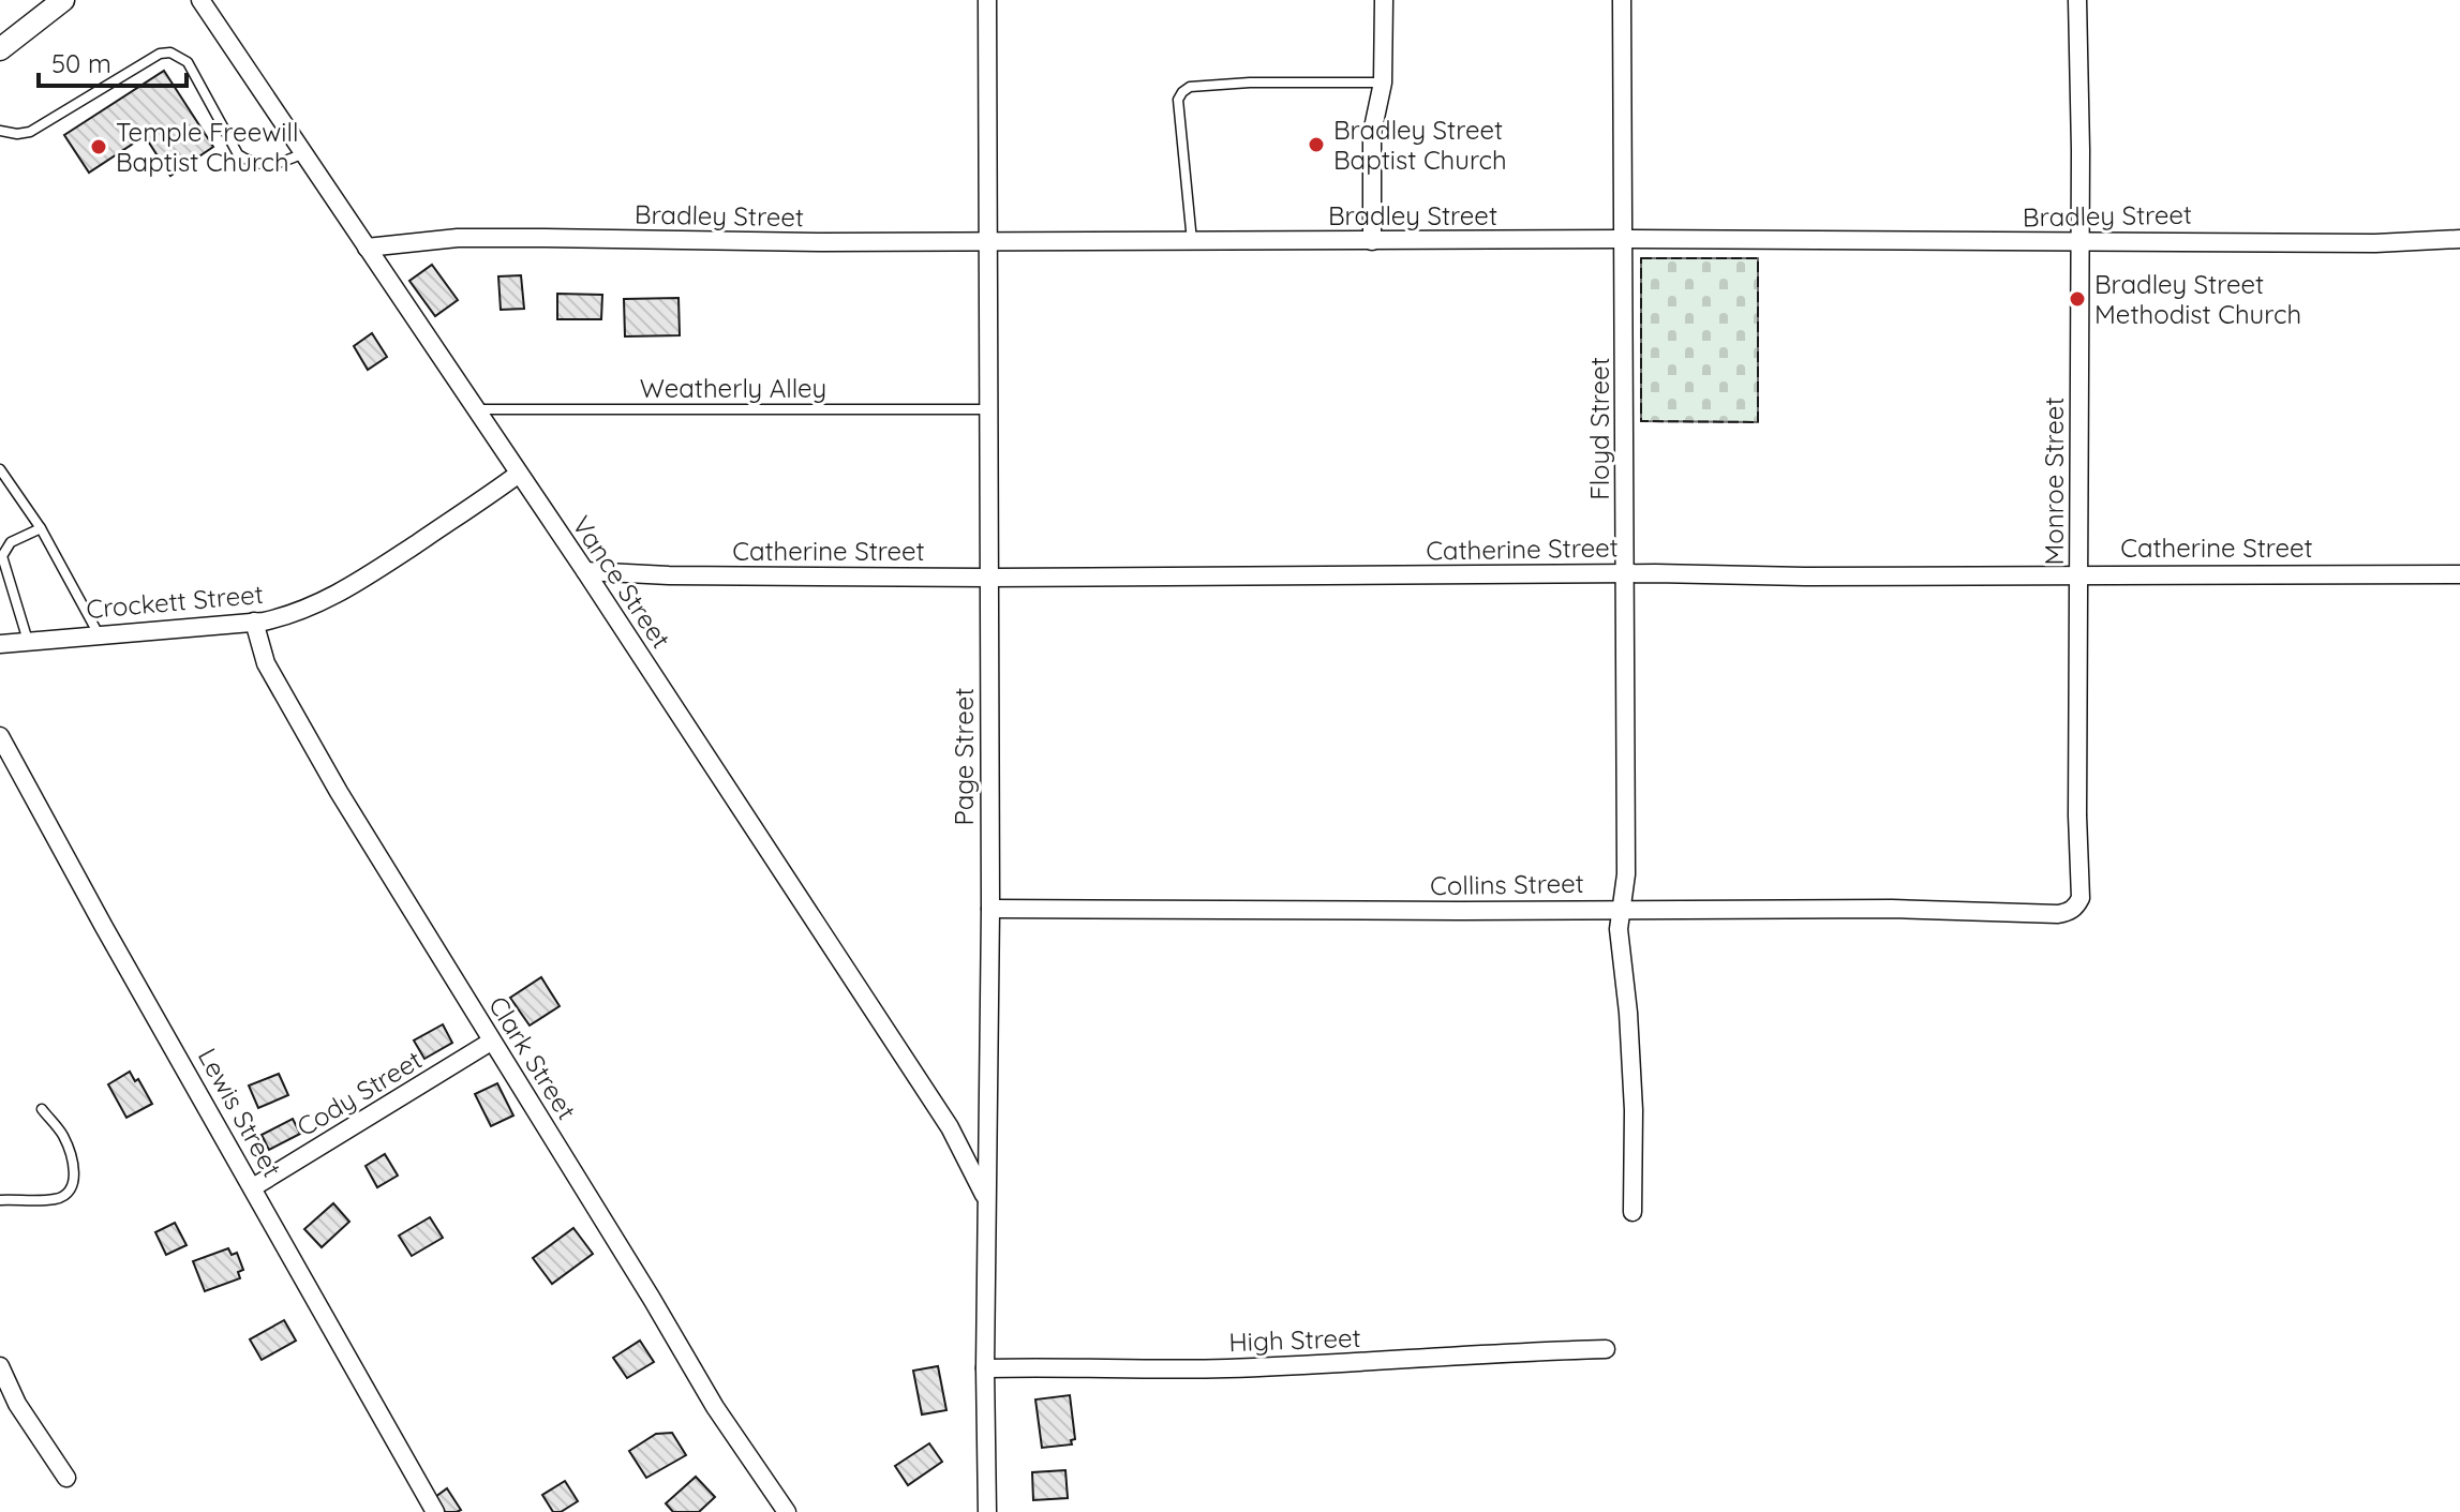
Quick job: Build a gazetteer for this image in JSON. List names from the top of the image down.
{
  "streets": {
    "street": [
      "Bradley Street",
      "Floyd Street",
      "Monroe Street",
      "Catherine Street",
      "Vance Street",
      "Crockett Street",
      "Page Street",
      "Collins Street",
      "Clark Street",
      "Cody Street",
      "Lewis Street",
      "High Street"
    ],
    "lane": ["Weatherly Alley"]
  },
  "crossings": [
    ["Bradley Street", "Floyd Street"],
    ["Bradley Street", "Monroe Street"],
    ["Bradley Street", "Vance Street"],
    ["Bradley Street", "Page Street"],
    ["Weatherly Alley", "Vance Street"],
    ["Weatherly Alley", "Page Street"],
    ["Floyd Street", "Catherine Street"],
    ["Floyd Street", "Collins Street"],
    ["Monroe Street", "Catherine Street"],
    ["Monroe Street", "Collins Street"],
    ["Catherine Street", "Vance Street"],
    ["Catherine Street", "Page Street"],
    ["Vance Street", "Crockett Street"],
    ["Vance Street", "Page Street"],
    ["Crockett Street", "Clark Street"],
    ["Page Street", "Collins Street"],
    ["Page Street", "High Street"],
    ["Clark Street", "Cody Street"],
    ["Cody Street", "Lewis Street"]
  ],
  "places": ["Bradley Street Baptist Church", "Temple Freewill Baptist Church", "Bradley Street Methodist Church"],
  "scale_bar": "50 m"
}
